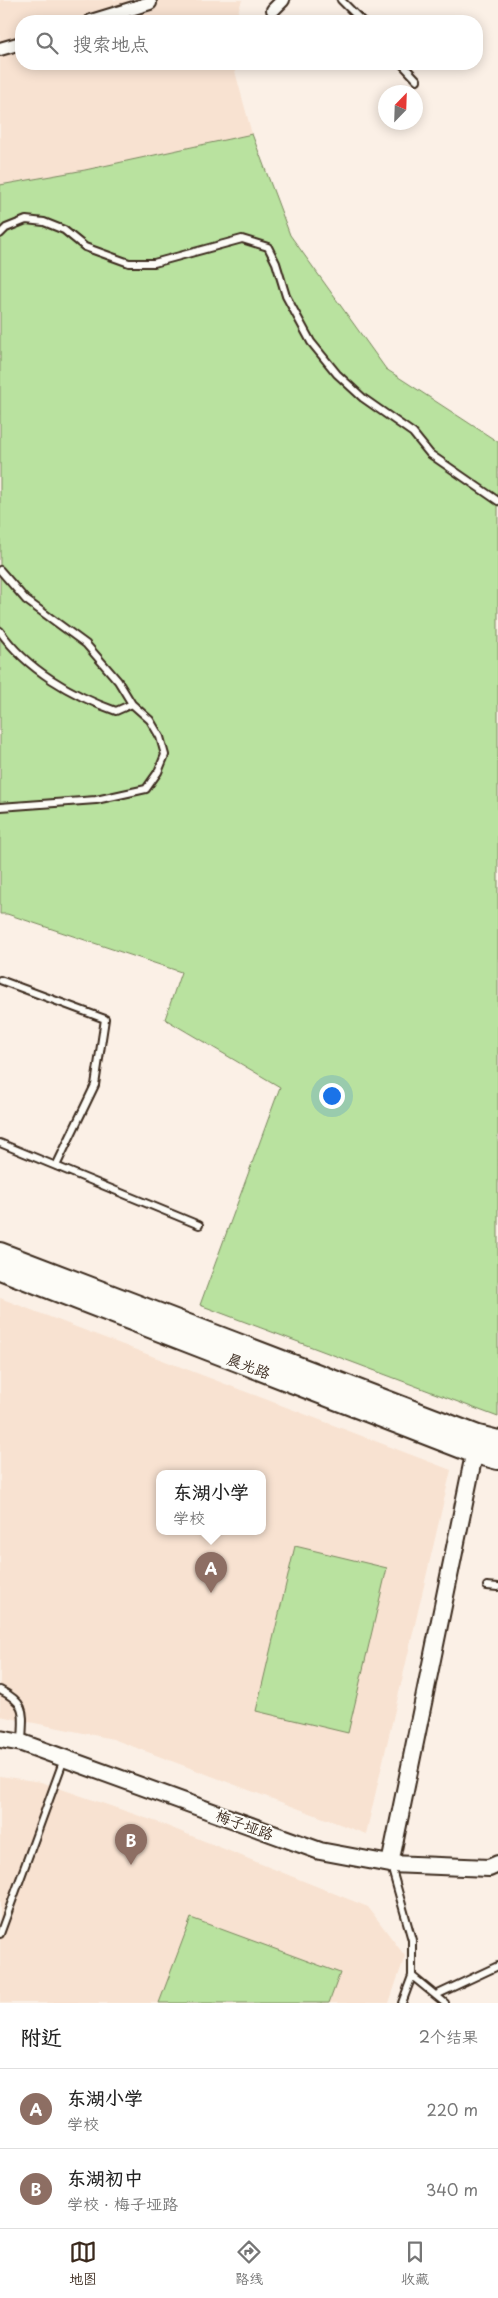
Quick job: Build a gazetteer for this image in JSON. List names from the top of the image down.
{
  "streets": {
    "main road": ["晨光路"],
    "street": ["梅子垭路"]
  },
  "north": "top right",
  "page": {
    "search": "搜索地点",
    "popup": ["东湖小学", "学校"],
    "pins": ["A", "B"],
    "heading": ["附近", "2个结果"],
    "list": [
      {
        "mark": "A",
        "name": "东湖小学",
        "note": "学校",
        "value": "220 m"
      },
      {
        "mark": "B",
        "name": "东湖初中",
        "note": "学校 · 梅子垭路",
        "value": "340 m"
      }
    ],
    "nav": ["地图", "路线", "收藏"]
  }
}
